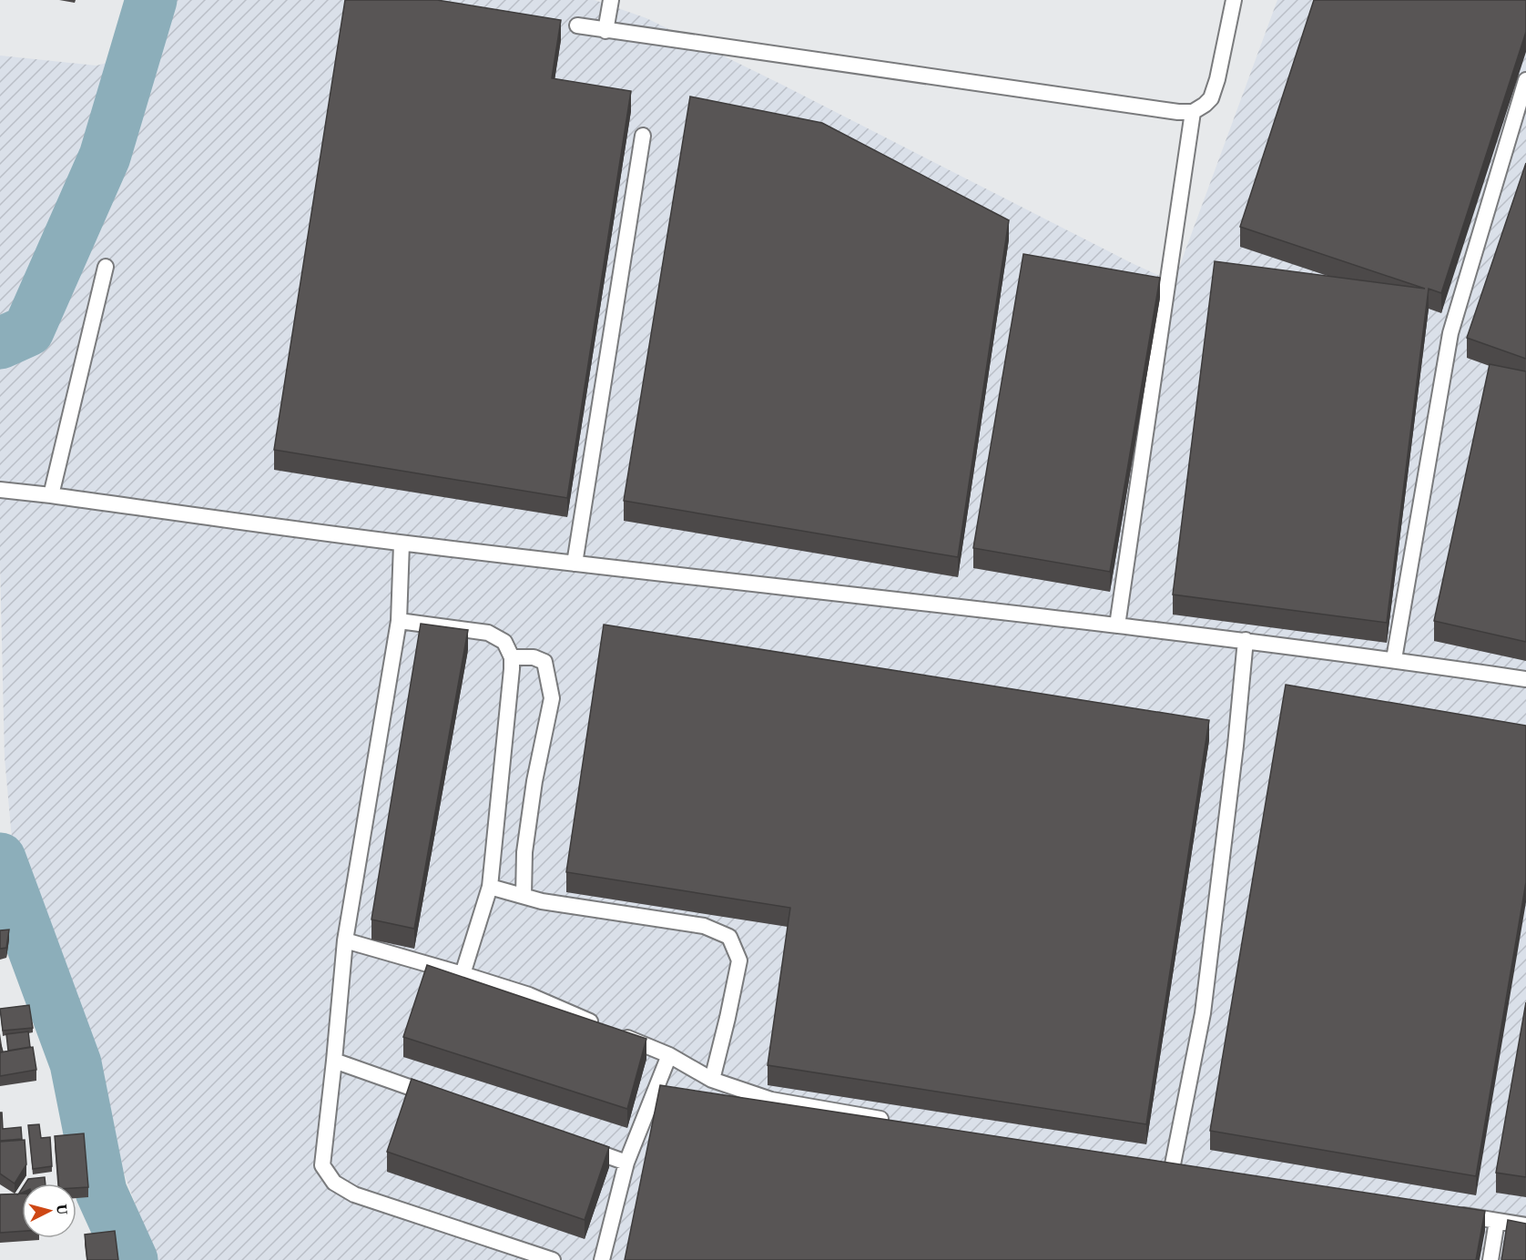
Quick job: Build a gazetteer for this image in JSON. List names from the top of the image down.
{
  "north": "right"
}
